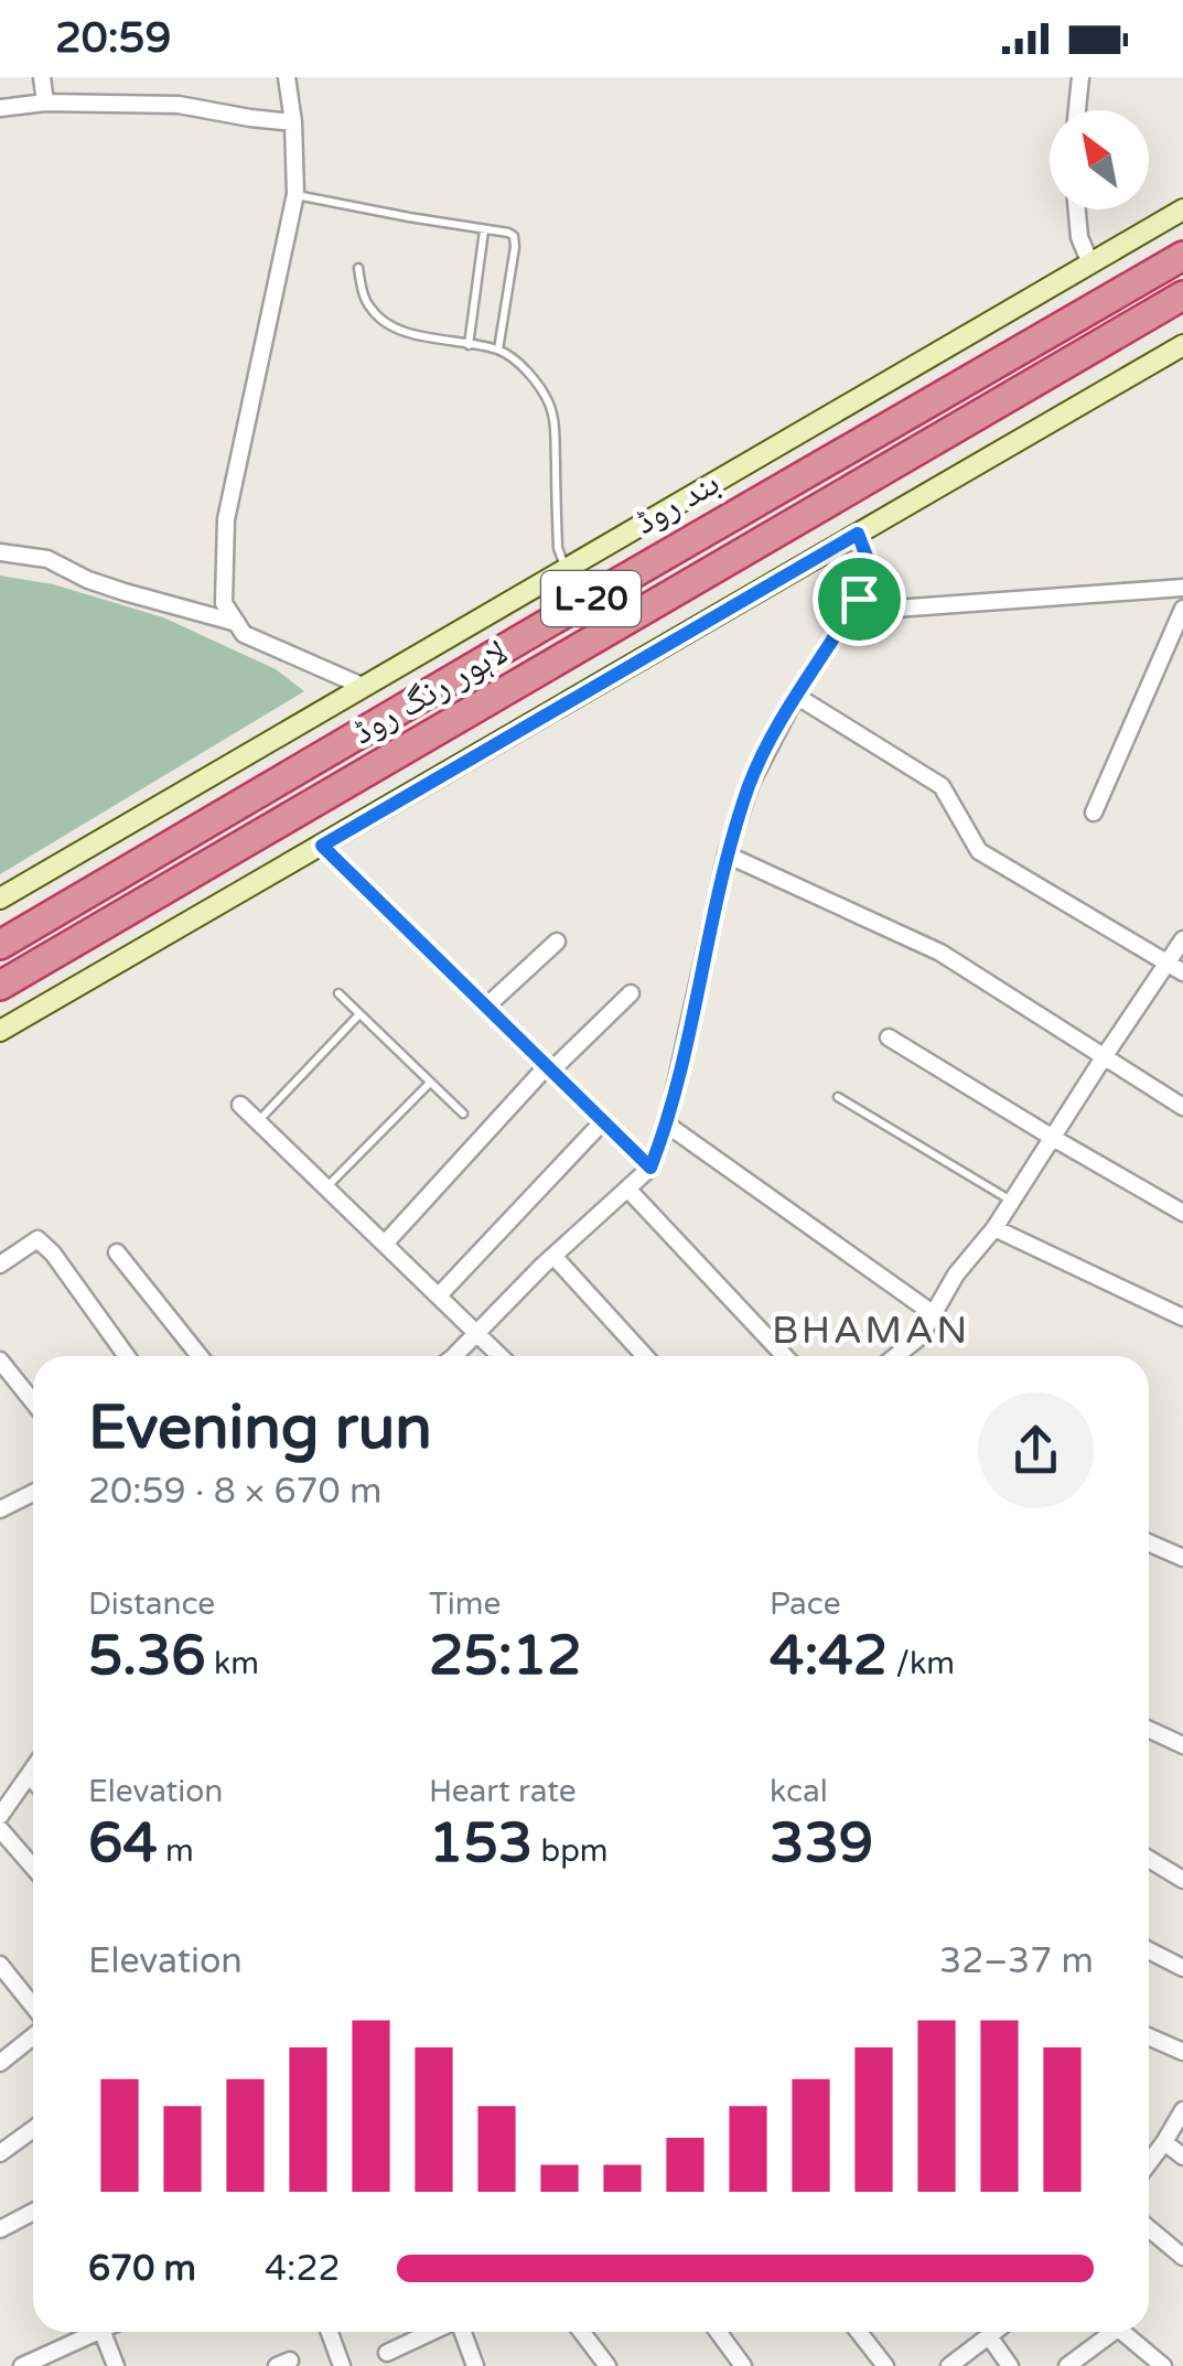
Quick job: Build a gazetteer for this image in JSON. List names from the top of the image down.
{
  "streets": {
    "highway": ["L-20", "لاہور رنگ روڈ"],
    "main road": ["بند روڈ"]
  },
  "districts": ["BHAMAN"],
  "north": "top left",
  "page": {
    "status": "20:59",
    "heading": ["Evening run", "20:59 · 8 × 670 m"],
    "stats": [
      ["Distance", "5.36 km"],
      ["Time", "25:12"],
      ["Pace", "4:42 /km"],
      ["Elevation", "64 m"],
      ["Heart rate", "153 bpm"],
      ["kcal", "339"]
    ],
    "chart": ["Elevation", "32–37 m"],
    "list": [
      {
        "name": "670 m",
        "note": "4:22"
      }
    ]
  }
}
